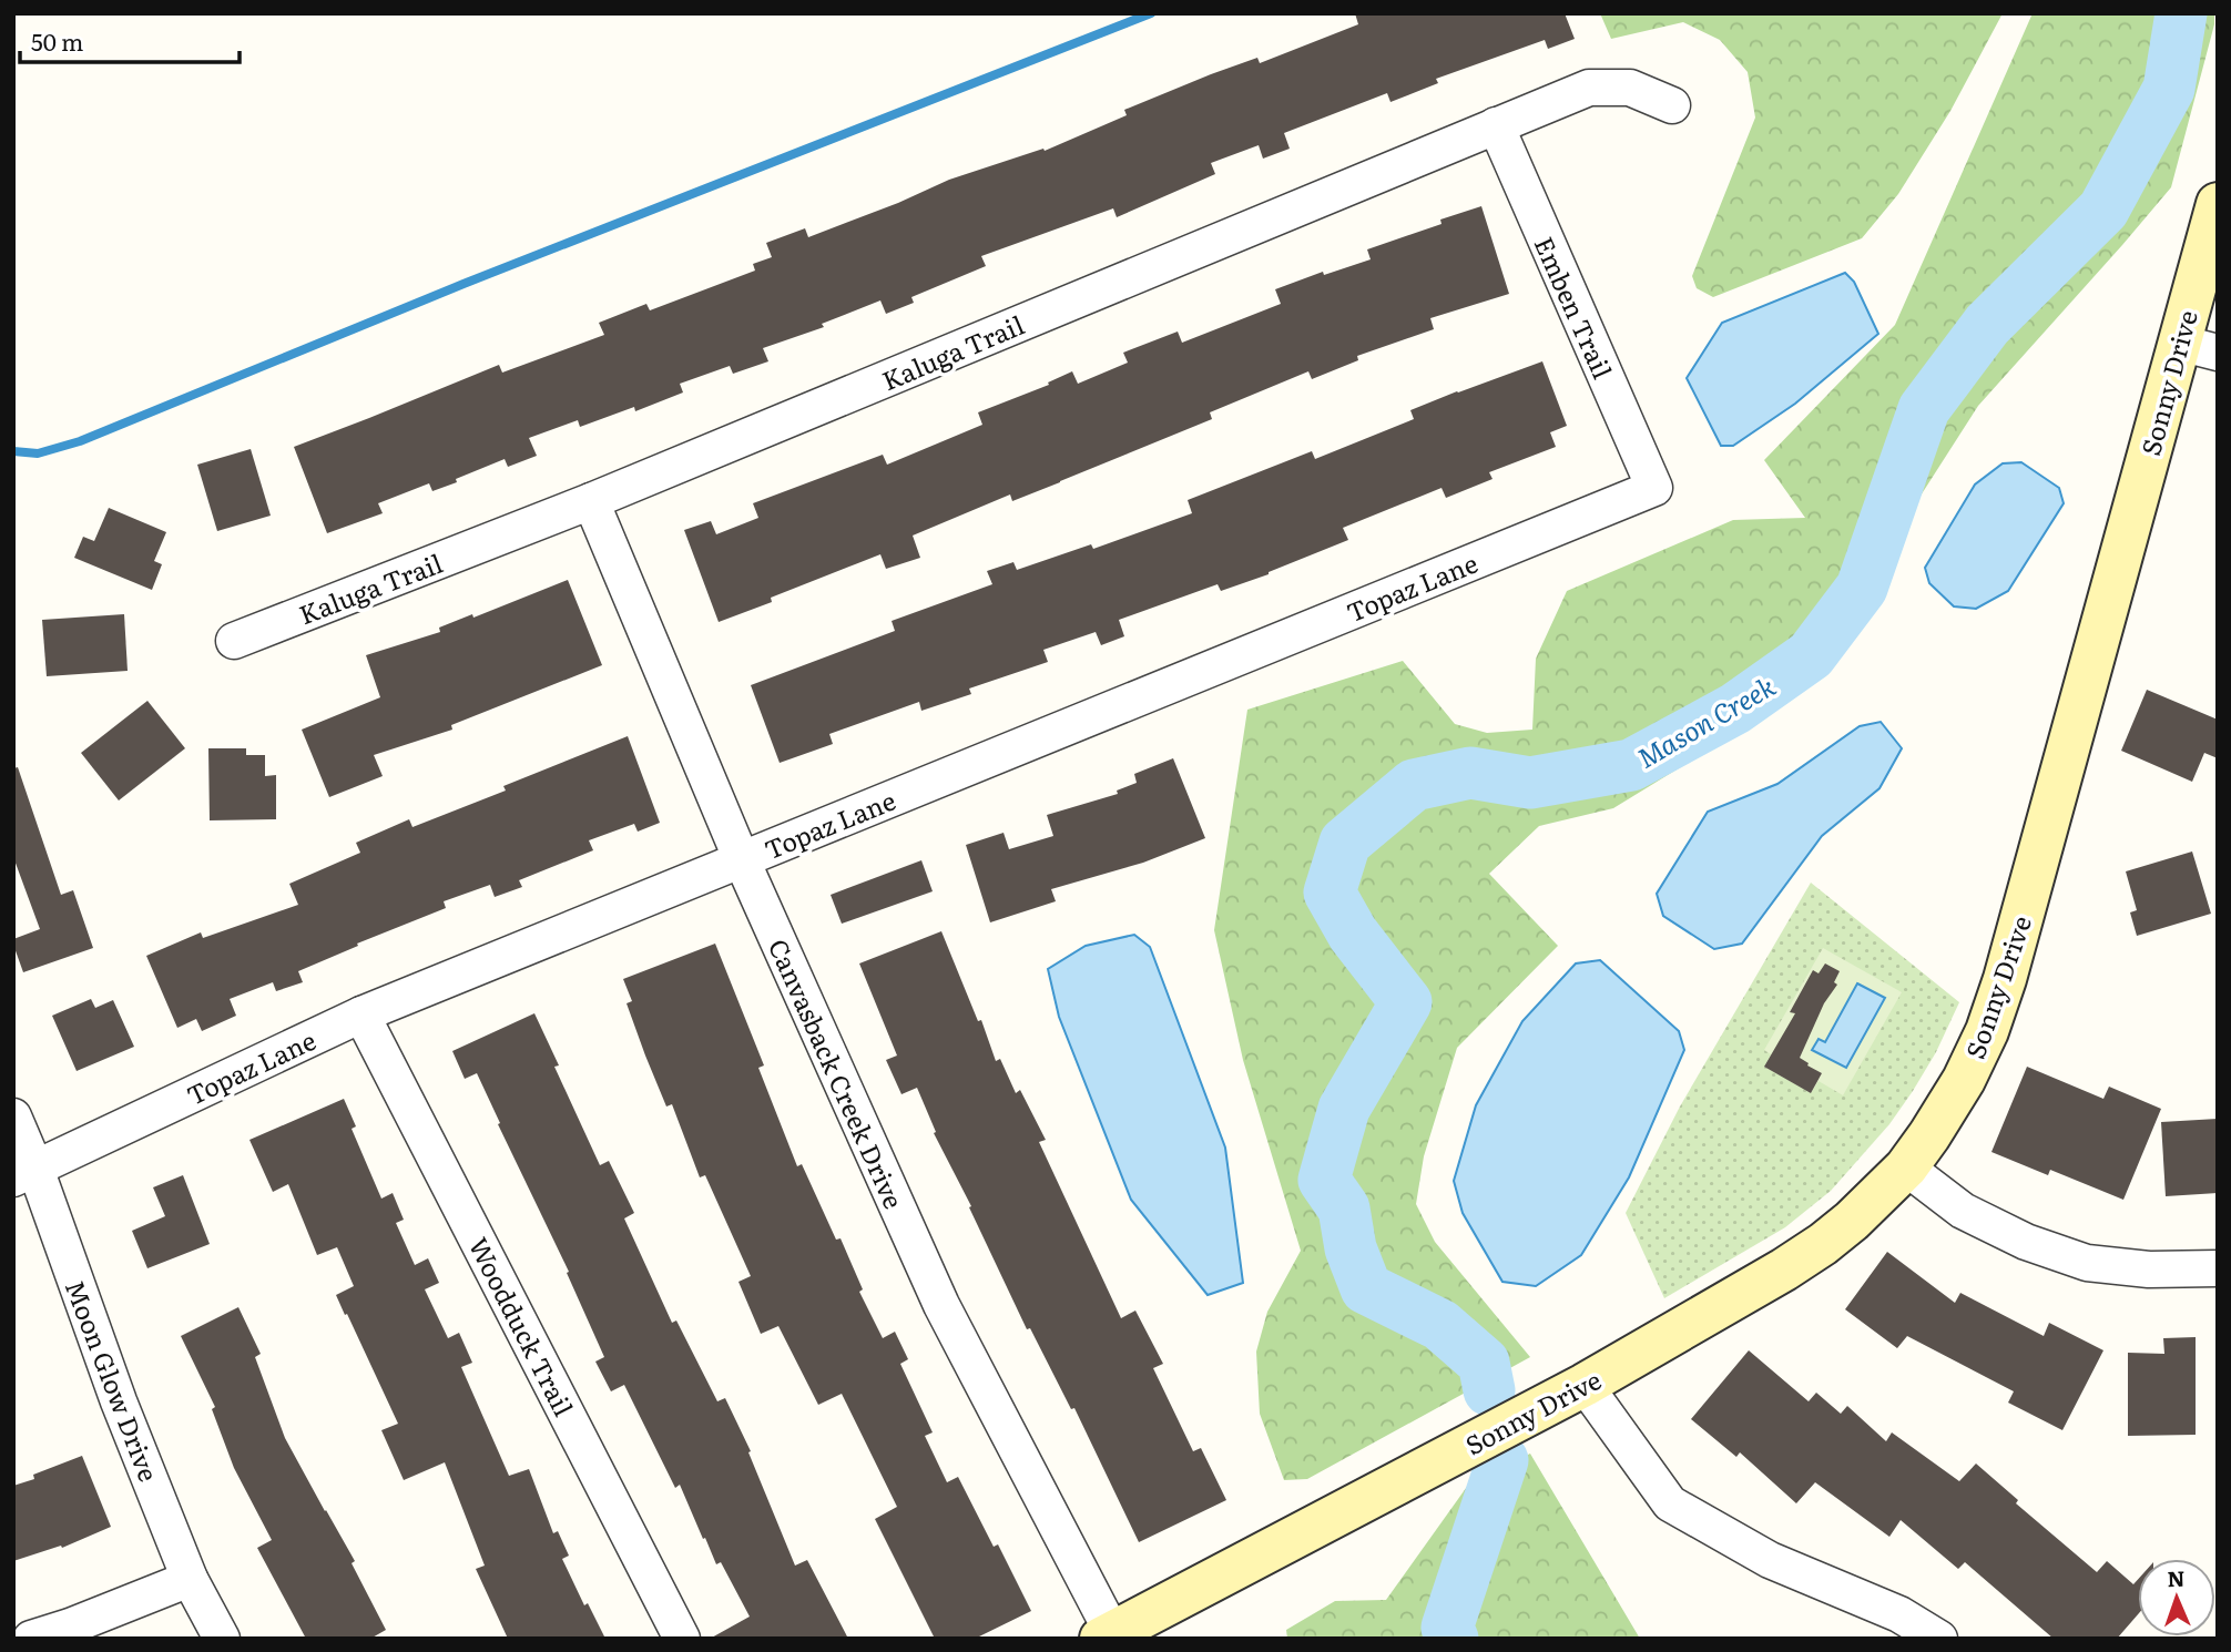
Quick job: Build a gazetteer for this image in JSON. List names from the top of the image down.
{
  "streets": {
    "street": [
      "Emben Trail",
      "Kaluga Trail",
      "Sonny Drive",
      "Topaz Lane",
      "Canvasback Creek Drive",
      "Woodduck Trail",
      "Moon Glow Drive"
    ]
  },
  "crossings": [
    ["Emben Trail", "Kaluga Trail"],
    ["Emben Trail", "Topaz Lane"],
    ["Kaluga Trail", "Canvasback Creek Drive"],
    ["Sonny Drive", "Canvasback Creek Drive"],
    ["Topaz Lane", "Canvasback Creek Drive"],
    ["Topaz Lane", "Woodduck Trail"],
    ["Topaz Lane", "Moon Glow Drive"]
  ],
  "water": ["Mason Creek"],
  "scale_bar": "50 m",
  "north": "top"
}
